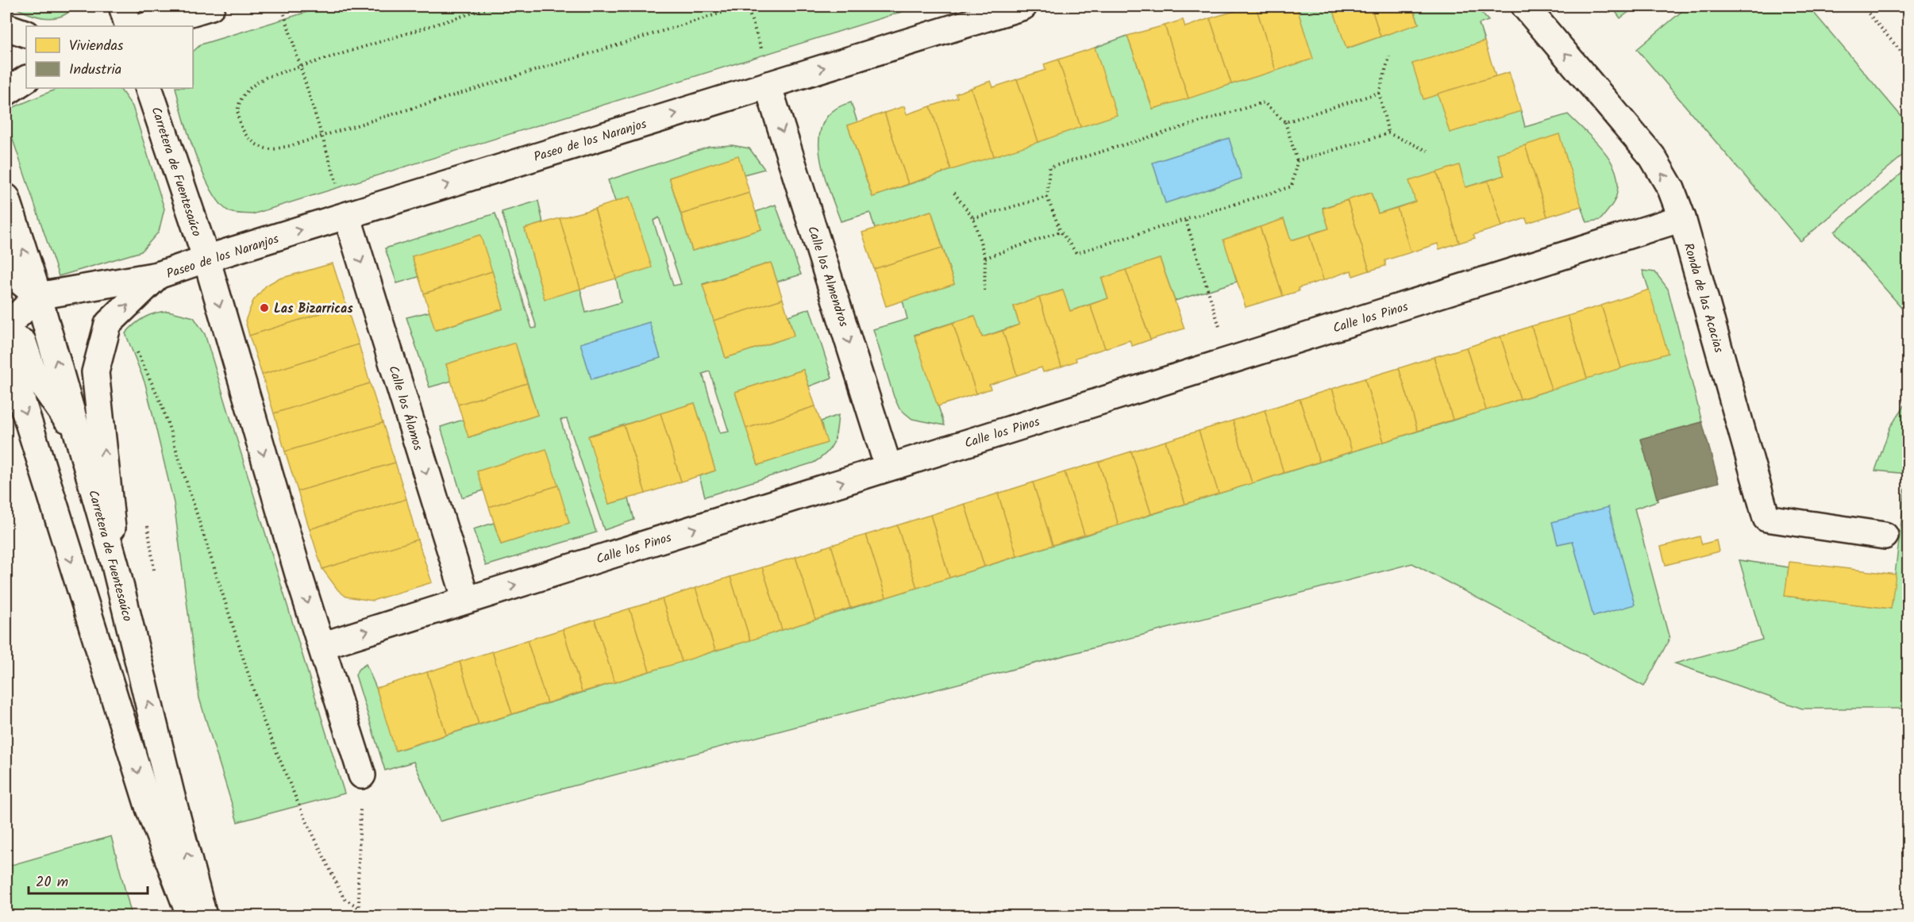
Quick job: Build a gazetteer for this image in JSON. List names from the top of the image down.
{
  "streets": {
    "street": [
      "Paseo de los Naranjos",
      "Carretera de Fuentesaúco",
      "Calle los Almendros",
      "Ronda de las Acacias",
      "Calle los Pinos",
      "Calle los Álamos"
    ]
  },
  "crossings": [
    ["Paseo de los Naranjos", "Carretera de Fuentesaúco"],
    ["Paseo de los Naranjos", "Calle los Almendros"],
    ["Paseo de los Naranjos", "Calle los Álamos"],
    ["Carretera de Fuentesaúco", "Calle los Pinos"],
    ["Calle los Almendros", "Calle los Pinos"],
    ["Ronda de las Acacias", "Calle los Pinos"],
    ["Calle los Pinos", "Calle los Álamos"]
  ],
  "one_way": [
    "Paseo de los Naranjos",
    "Calle los Almendros",
    "Ronda de las Acacias",
    "Calle los Pinos",
    "Calle los Álamos"
  ],
  "places": ["Las Bizarricas"],
  "legend": ["Viviendas", "Industria"],
  "scale_bar": "20 m"
}
